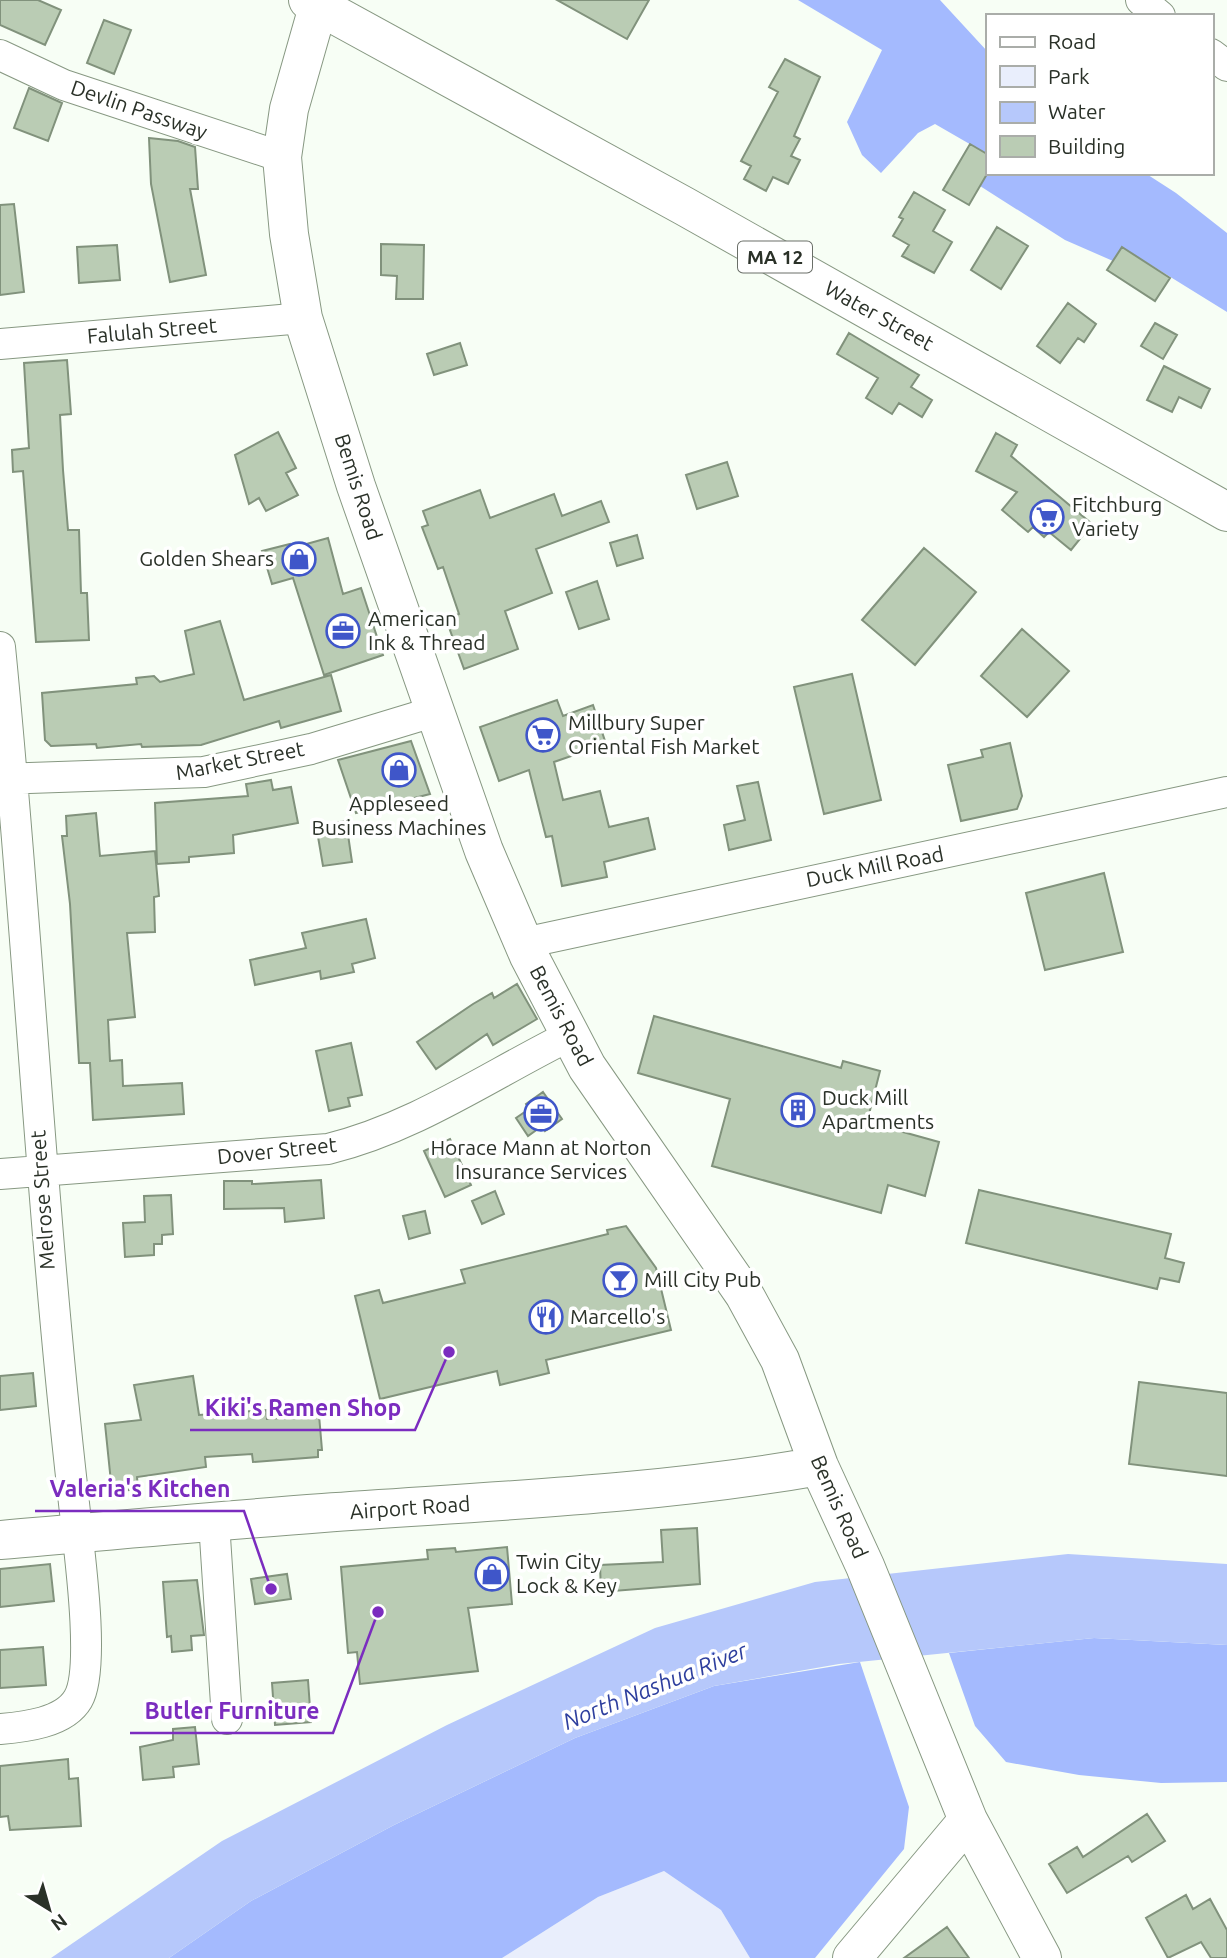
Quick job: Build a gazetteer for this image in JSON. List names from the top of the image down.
{
  "streets": {
    "main road": [
      "MA 12",
      "Water Street",
      "Bemis Road",
      "Airport Road"
    ],
    "street": [
      "Devlin Passway",
      "Falulah Street",
      "Market Street",
      "Duck Mill Road",
      "Dover Street",
      "Melrose Street"
    ]
  },
  "crossings": [
    ["Devlin Passway", "Bemis Road"],
    ["Water Street", "Bemis Road"],
    ["Falulah Street", "Bemis Road"],
    ["Bemis Road", "Market Street"],
    ["Bemis Road", "Duck Mill Road"],
    ["Bemis Road", "Dover Street"],
    ["Bemis Road", "Airport Road"],
    ["Market Street", "Melrose Street"],
    ["Dover Street", "Melrose Street"],
    ["Melrose Street", "Airport Road"]
  ],
  "water": ["North Nashua River"],
  "places": {
    "supermarket": ["Fitchburg Variety", "Millbury Super Oriental Fish Market"],
    "shop": ["Golden Shears", "Appleseed Business Machines", "Twin City Lock & Key"],
    "office": ["American Ink & Thread", "Horace Mann at Norton Insurance Services"],
    "building": ["Duck Mill Apartments"],
    "bar": ["Mill City Pub"],
    "restaurant": ["Marcello's"],
    "other": ["Kiki's Ramen Shop", "Valeria's Kitchen", "Butler Furniture"]
  },
  "legend": [
    "Road",
    "Park",
    "Water",
    "Building"
  ],
  "north": "bottom right"
}
